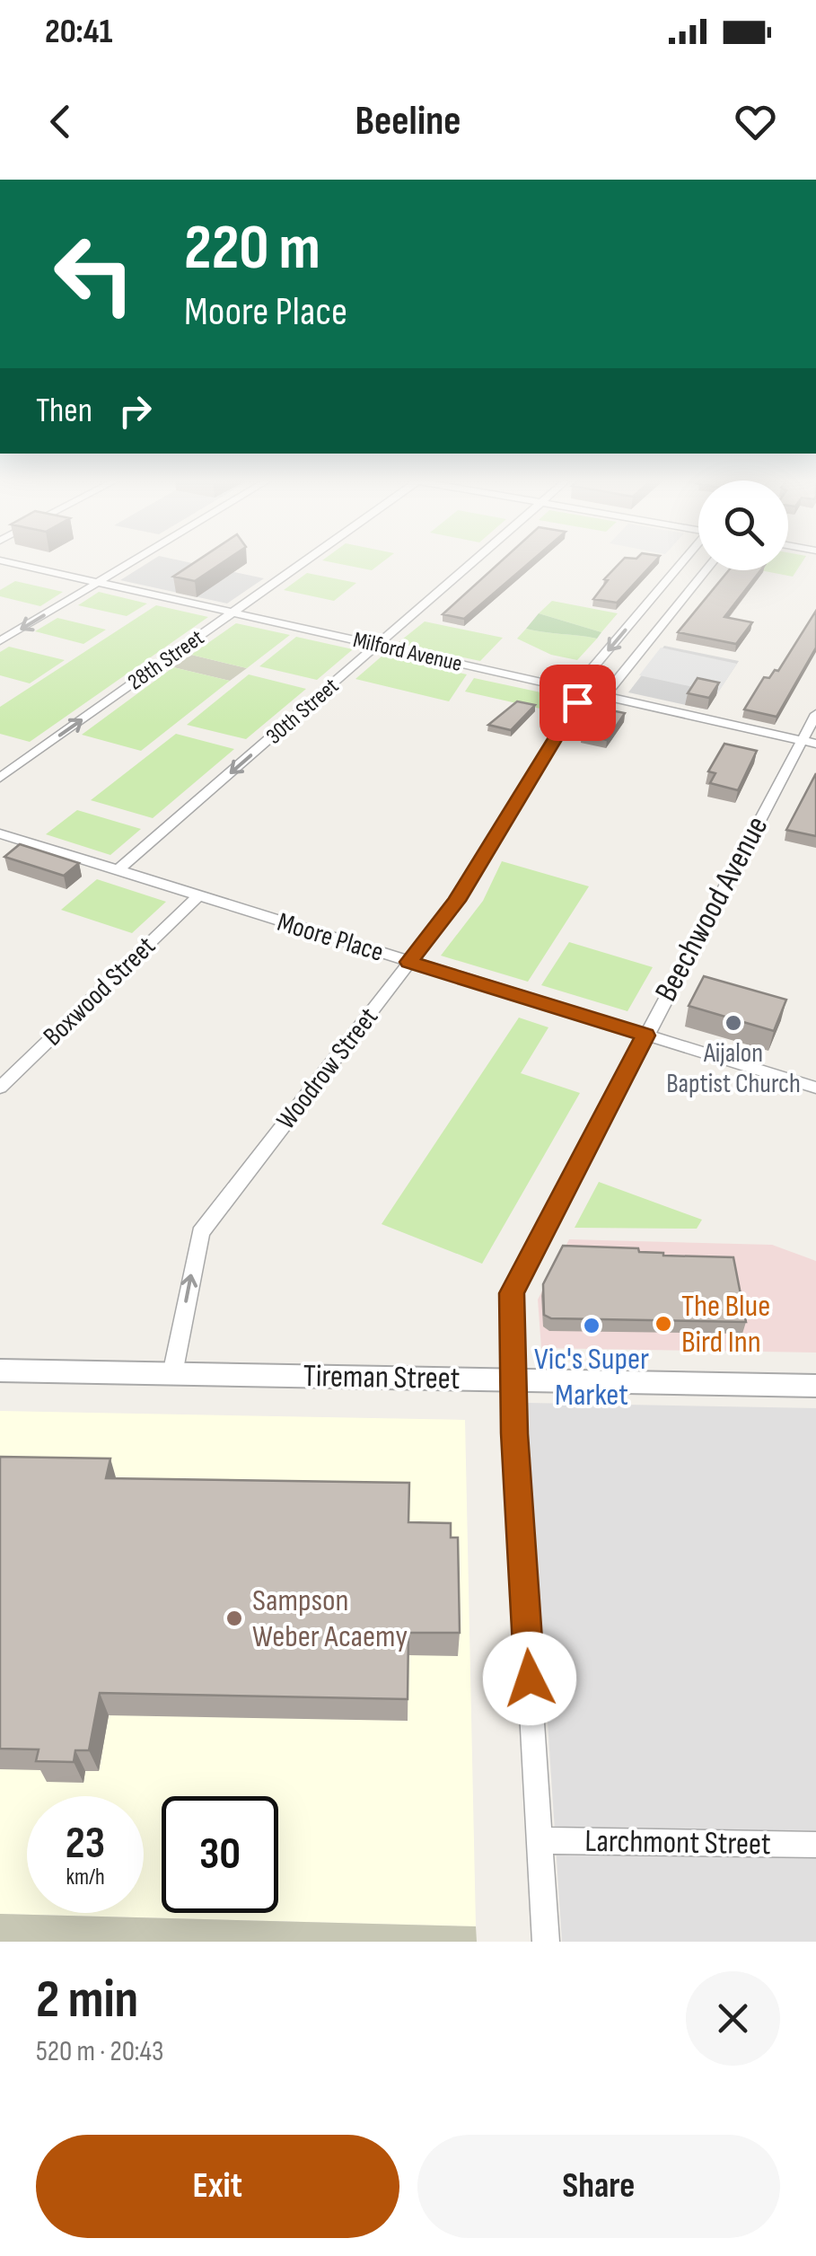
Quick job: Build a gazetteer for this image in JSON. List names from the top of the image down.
{
  "streets": {
    "street": [
      "Milford Avenue",
      "28th Street",
      "30th Street",
      "Beechwood Avenue",
      "Moore Place",
      "Boxwood Street",
      "Woodrow Street",
      "Tireman Street",
      "Larchmont Street"
    ]
  },
  "crossings": [
    ["Milford Avenue", "28th Street"],
    ["Milford Avenue", "30th Street"],
    ["Milford Avenue", "Beechwood Avenue"],
    ["Milford Avenue", "Woodrow Street"],
    ["30th Street", "Moore Place"],
    ["Beechwood Avenue", "Moore Place"],
    ["Beechwood Avenue", "Tireman Street"],
    ["Beechwood Avenue", "Larchmont Street"],
    ["Moore Place", "Boxwood Street"],
    ["Moore Place", "Woodrow Street"],
    ["Woodrow Street", "Tireman Street"]
  ],
  "one_way": ["30th Street"],
  "places": [
    "Aijalon Baptist Church",
    "The Blue Bird Inn",
    "Vic's Super Market",
    "Sampson Weber Acaemy"
  ],
  "page": {
    "status": "20:41",
    "header": "Beeline",
    "turn": ["220 m", "Moore Place"],
    "then": "Then",
    "speed": "23 km/h",
    "limit": "30",
    "heading": ["2 min", "520 m · 20:43"],
    "buttons": ["Exit", "Share"]
  }
}
